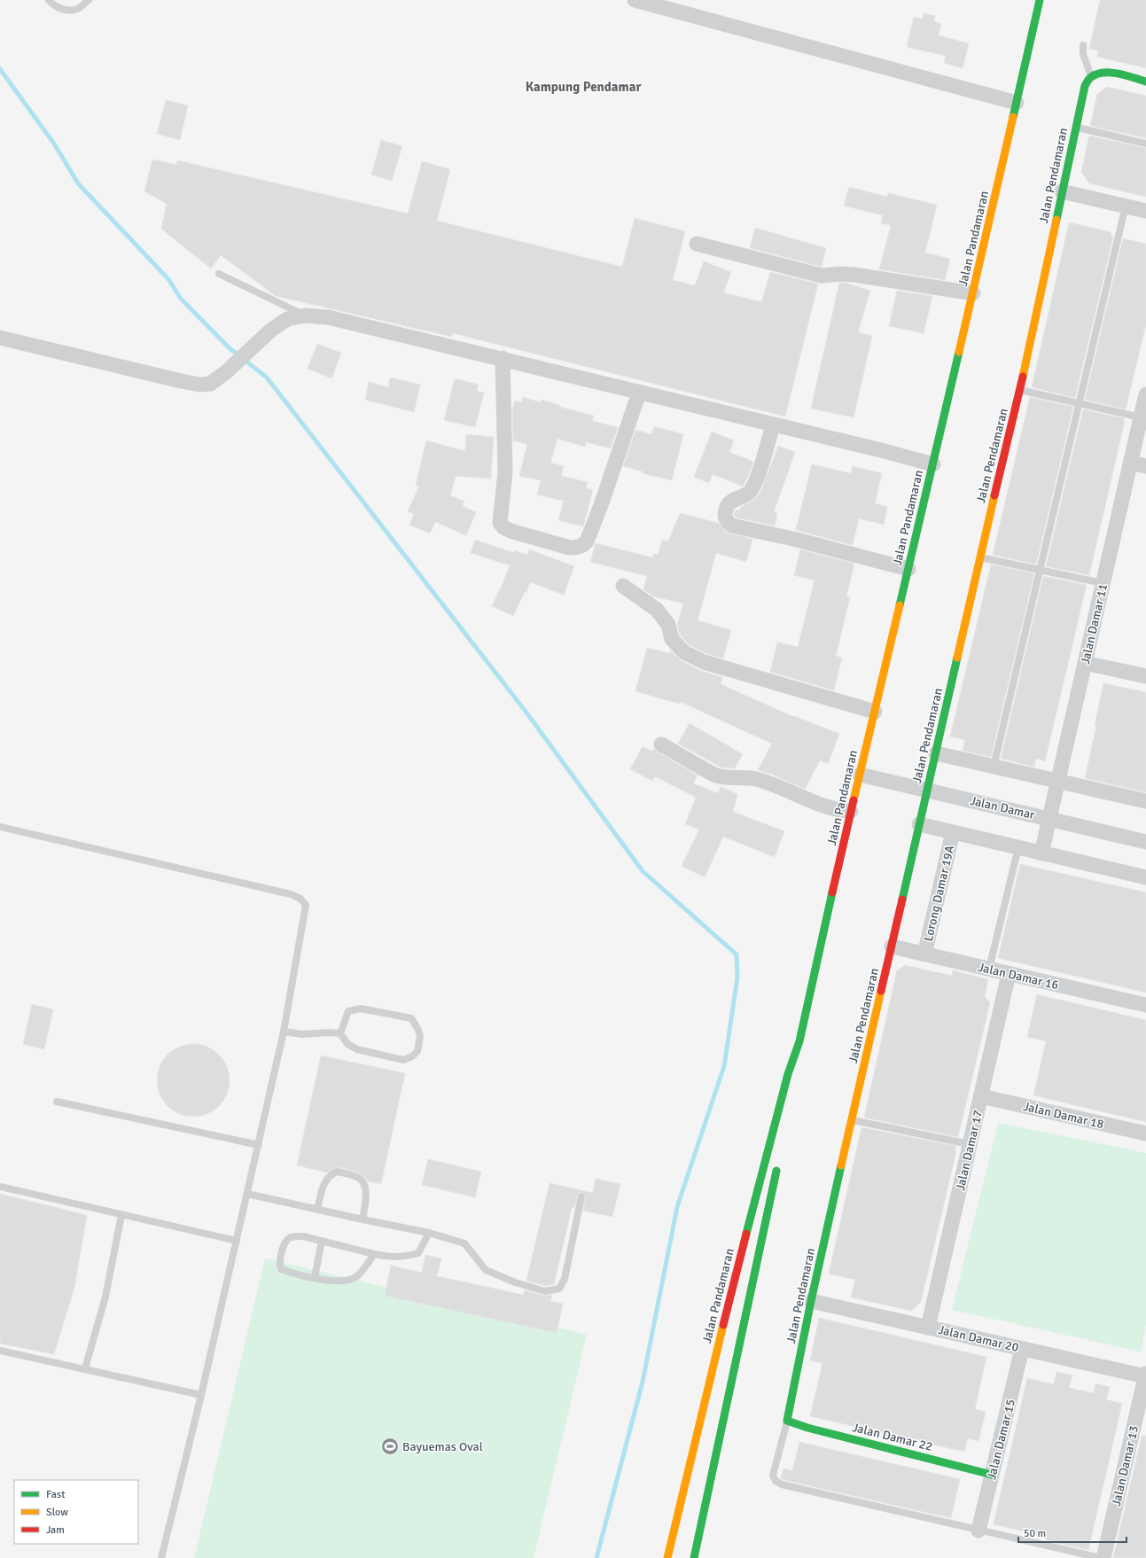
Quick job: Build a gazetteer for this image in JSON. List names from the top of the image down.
{
  "streets": {
    "main road": ["Jalan Pendamaran", "Jalan Pandamaran", "Jalan Damar 22"],
    "street": [
      "Jalan Damar 11",
      "Jalan Damar",
      "Lorong Damar 19A",
      "Jalan Damar 16",
      "Jalan Damar 18",
      "Jalan Damar 17",
      "Jalan Damar 20",
      "Jalan Damar 15",
      "Jalan Damar 13"
    ]
  },
  "crossings": [
    ["Jalan Pendamaran", "Jalan Damar"],
    ["Jalan Pendamaran", "Jalan Damar 16"],
    ["Jalan Pendamaran", "Jalan Damar 20"],
    ["Jalan Pendamaran", "Jalan Damar 22"],
    ["Jalan Pandamaran", "Jalan Damar"],
    ["Jalan Damar 11", "Jalan Damar"],
    ["Lorong Damar 19A", "Jalan Damar 16"],
    ["Jalan Damar 16", "Jalan Damar 17"],
    ["Jalan Damar 18", "Jalan Damar 17"],
    ["Jalan Damar 17", "Jalan Damar 20"],
    ["Jalan Damar 20", "Jalan Damar 15"],
    ["Jalan Damar 20", "Jalan Damar 13"],
    ["Jalan Damar 22", "Jalan Damar 15"]
  ],
  "districts": ["Kampung Pendamar"],
  "places": {
    "sports": ["Bayuemas Oval"]
  },
  "legend": ["Fast", "Slow", "Jam"],
  "scale_bar": "50 m"
}
